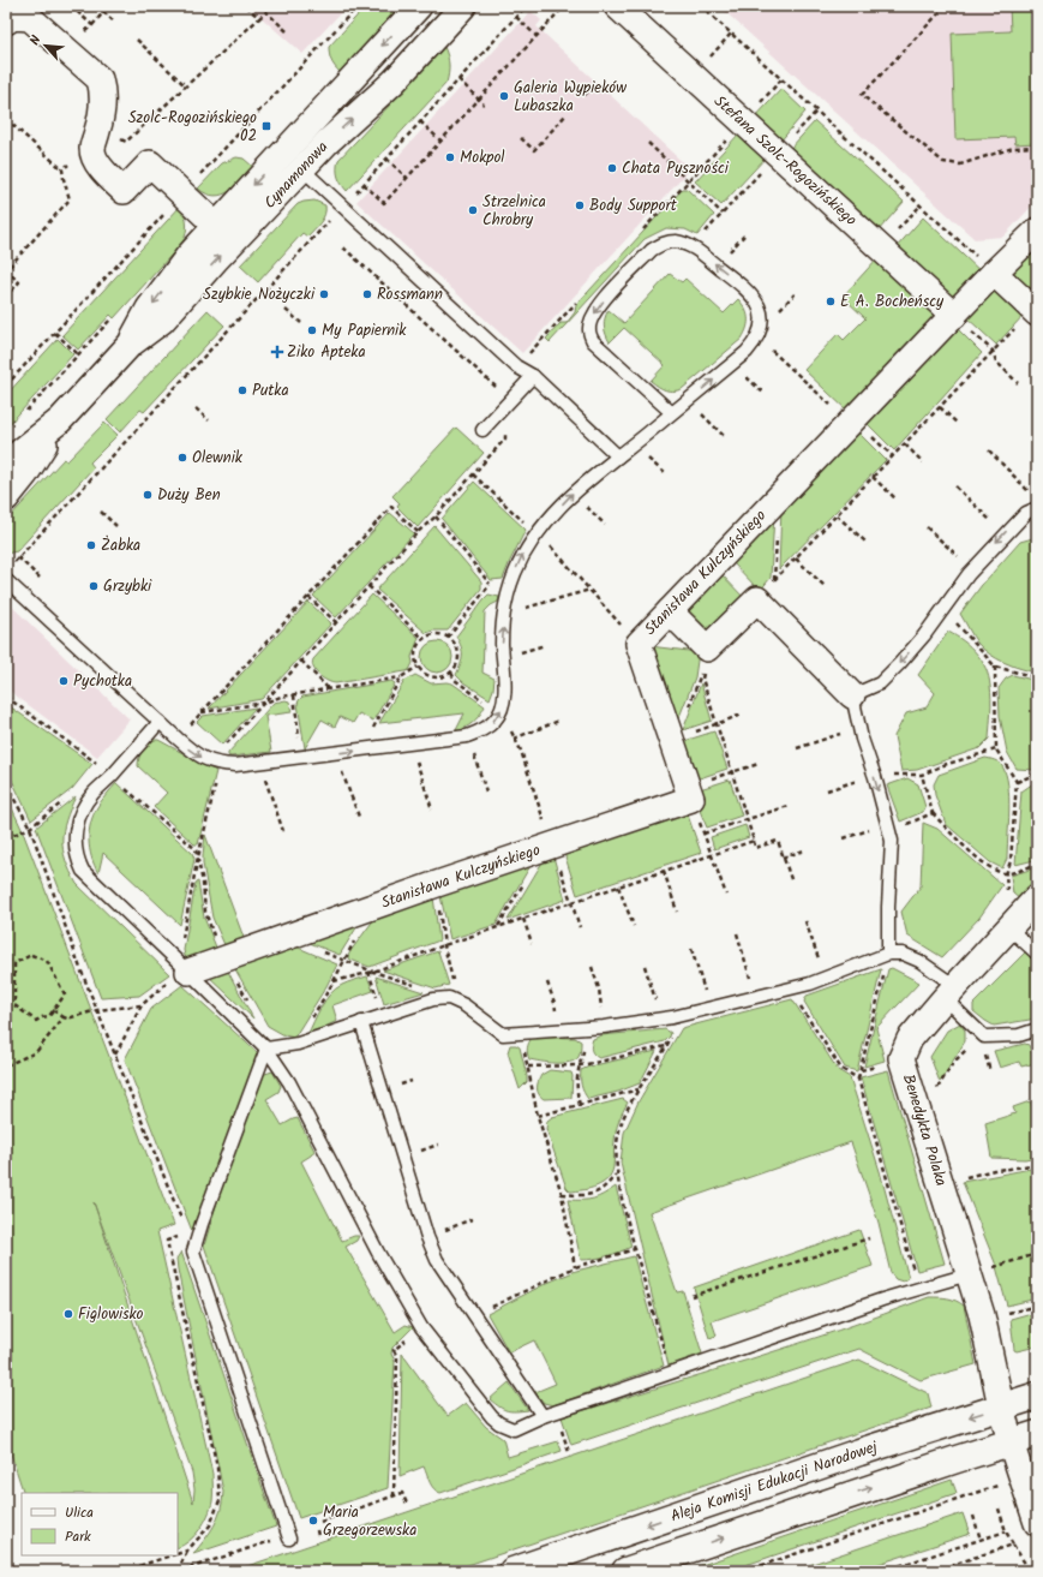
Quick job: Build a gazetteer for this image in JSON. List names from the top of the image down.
{
  "streets": {
    "main road": ["Aleja Komisji Edukacji Narodowej"],
    "street": [
      "Stefana Szolc-Rogozińskiego",
      "Cynamonowa",
      "Stanisława Kulczyńskiego",
      "Benedykta Polaka"
    ]
  },
  "crossings": [
    ["Stefana Szolc-Rogozińskiego", "Stanisława Kulczyńskiego"],
    ["Benedykta Polaka", "Aleja Komisji Edukacji Narodowej"]
  ],
  "places": {
    "other": [
      "Galeria Wypieków Lubaszka",
      "Mokpol",
      "Chata Pyszności",
      "Body Support",
      "Strzelnica Chrobry",
      "Szybkie Nożyczki",
      "Rossmann",
      "E A. Bocheńscy",
      "My Papiernik",
      "Putka",
      "Olewnik",
      "Duży Ben",
      "Żabka",
      "Grzybki",
      "Pychotka",
      "Figlowisko",
      "Maria Grzegorzewska"
    ],
    "transit": ["Szolc-Rogozińskiego 02"],
    "health": ["Ziko Apteka"]
  },
  "legend": ["Ulica", "Park"],
  "north": "top left"
}
